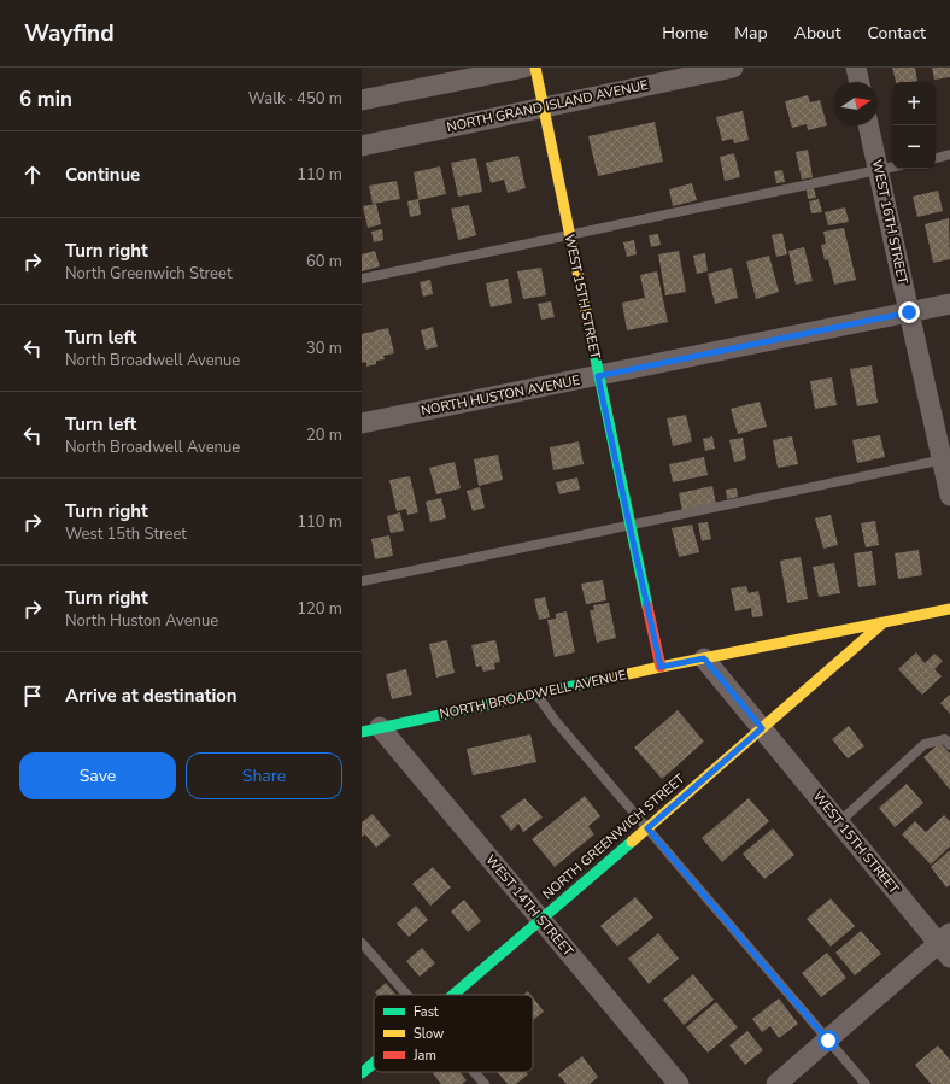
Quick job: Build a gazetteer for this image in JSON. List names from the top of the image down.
{
  "streets": {
    "street": [
      "NORTH GRAND ISLAND AVENUE",
      "WEST 16TH STREET",
      "WEST 15TH STREET",
      "NORTH HUSTON AVENUE",
      "NORTH BROADWELL AVENUE",
      "NORTH GREENWICH STREET",
      "WEST 14TH STREET"
    ]
  },
  "crossings": [
    ["NORTH GRAND ISLAND AVENUE", "WEST 15TH STREET"],
    ["WEST 16TH STREET", "NORTH HUSTON AVENUE"],
    ["WEST 15TH STREET", "NORTH HUSTON AVENUE"],
    ["WEST 15TH STREET", "NORTH BROADWELL AVENUE"],
    ["WEST 15TH STREET", "NORTH GREENWICH STREET"],
    ["NORTH BROADWELL AVENUE", "NORTH GREENWICH STREET"],
    ["NORTH BROADWELL AVENUE", "WEST 14TH STREET"],
    ["NORTH GREENWICH STREET", "WEST 14TH STREET"]
  ],
  "legend": ["Fast", "Slow", "Jam"],
  "north": "right",
  "page": {
    "header": "Wayfind",
    "nav": [
      "Home",
      "Map",
      "About",
      "Contact"
    ],
    "heading": ["6 min", "Walk · 450 m"],
    "map_buttons": ["+", "−"],
    "list": [
      ["Continue", "110 m"],
      ["Turn right", "North Greenwich Street", "60 m"],
      ["Turn left", "North Broadwell Avenue", "30 m"],
      ["Turn left", "North Broadwell Avenue", "20 m"],
      ["Turn right", "West 15th Street", "110 m"],
      ["Turn right", "North Huston Avenue", "120 m"],
      "Arrive at destination"
    ],
    "buttons": ["Save", "Share"]
  }
}
